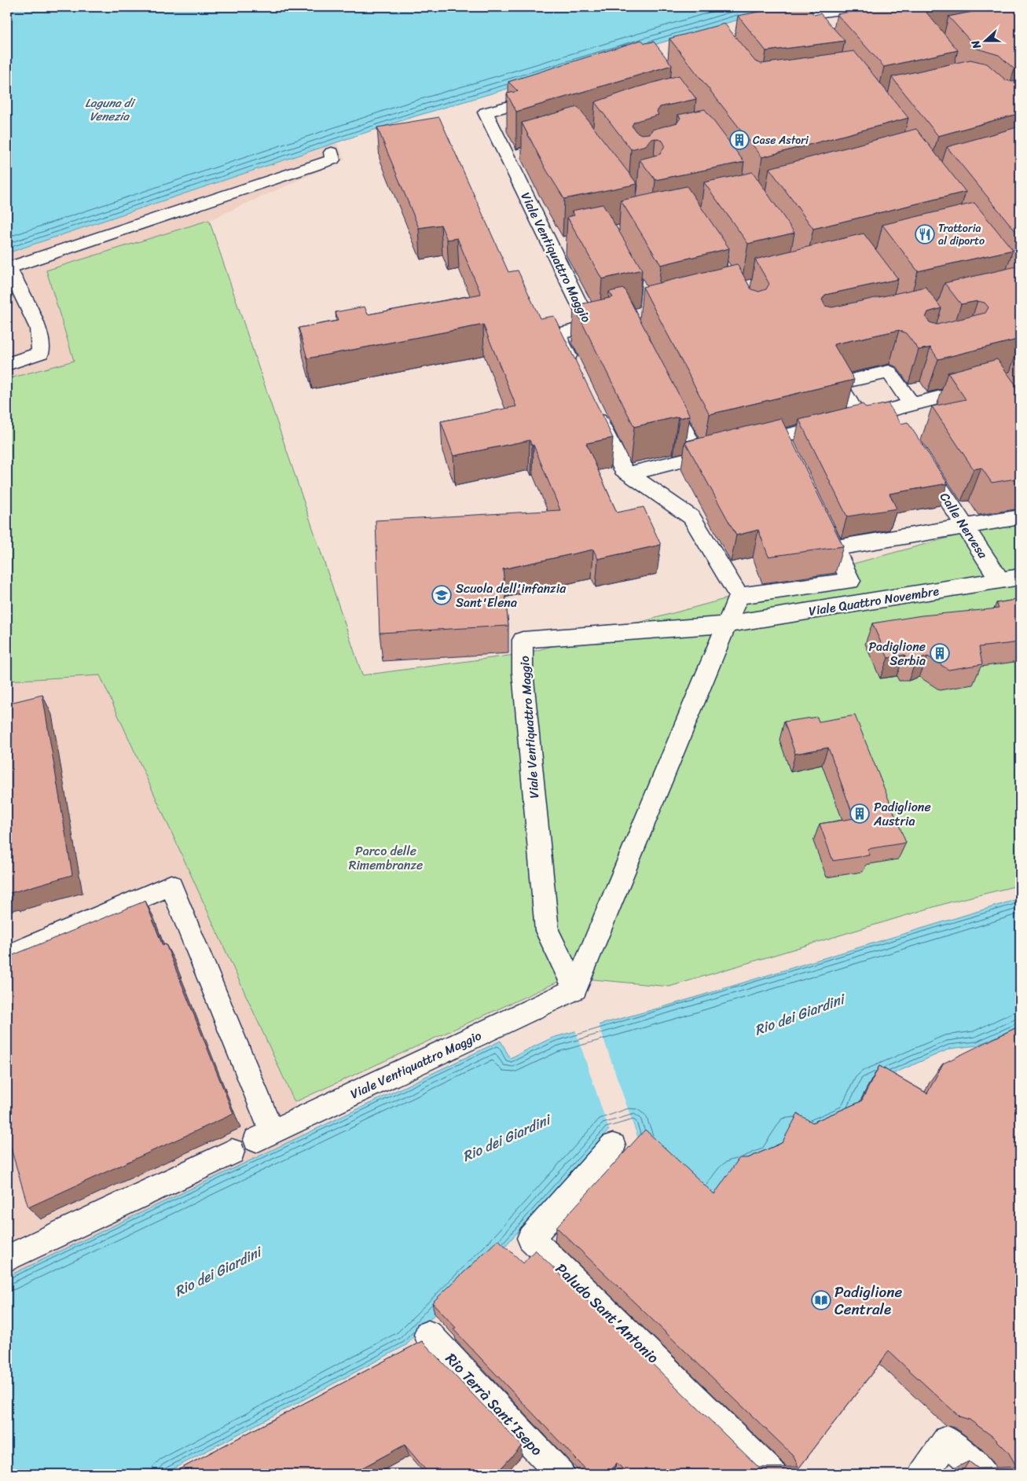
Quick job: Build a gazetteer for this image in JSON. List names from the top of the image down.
{
  "streets": {
    "street": [
      "Viale Ventiquattro Maggio",
      "Calle Nervesa",
      "Viale Quattro Novembre",
      "Paludo Sant'Antonio",
      "Rio Terrà Sant'Isepo"
    ]
  },
  "crossings": [
    ["Viale Ventiquattro Maggio", "Viale Quattro Novembre"],
    ["Calle Nervesa", "Viale Quattro Novembre"]
  ],
  "water": ["Laguna di Venezia", "Rio dei Giardini"],
  "parks": ["Parco delle Rimembranze"],
  "places": {
    "building": ["Case Astori", "Padiglione Serbia", "Padiglione Austria"],
    "restaurant": ["Trattoria al diporto"],
    "school or university": ["Scuola dell'infanzia Sant'Elena"],
    "library": ["Padiglione Centrale"]
  },
  "north": "left"
}
